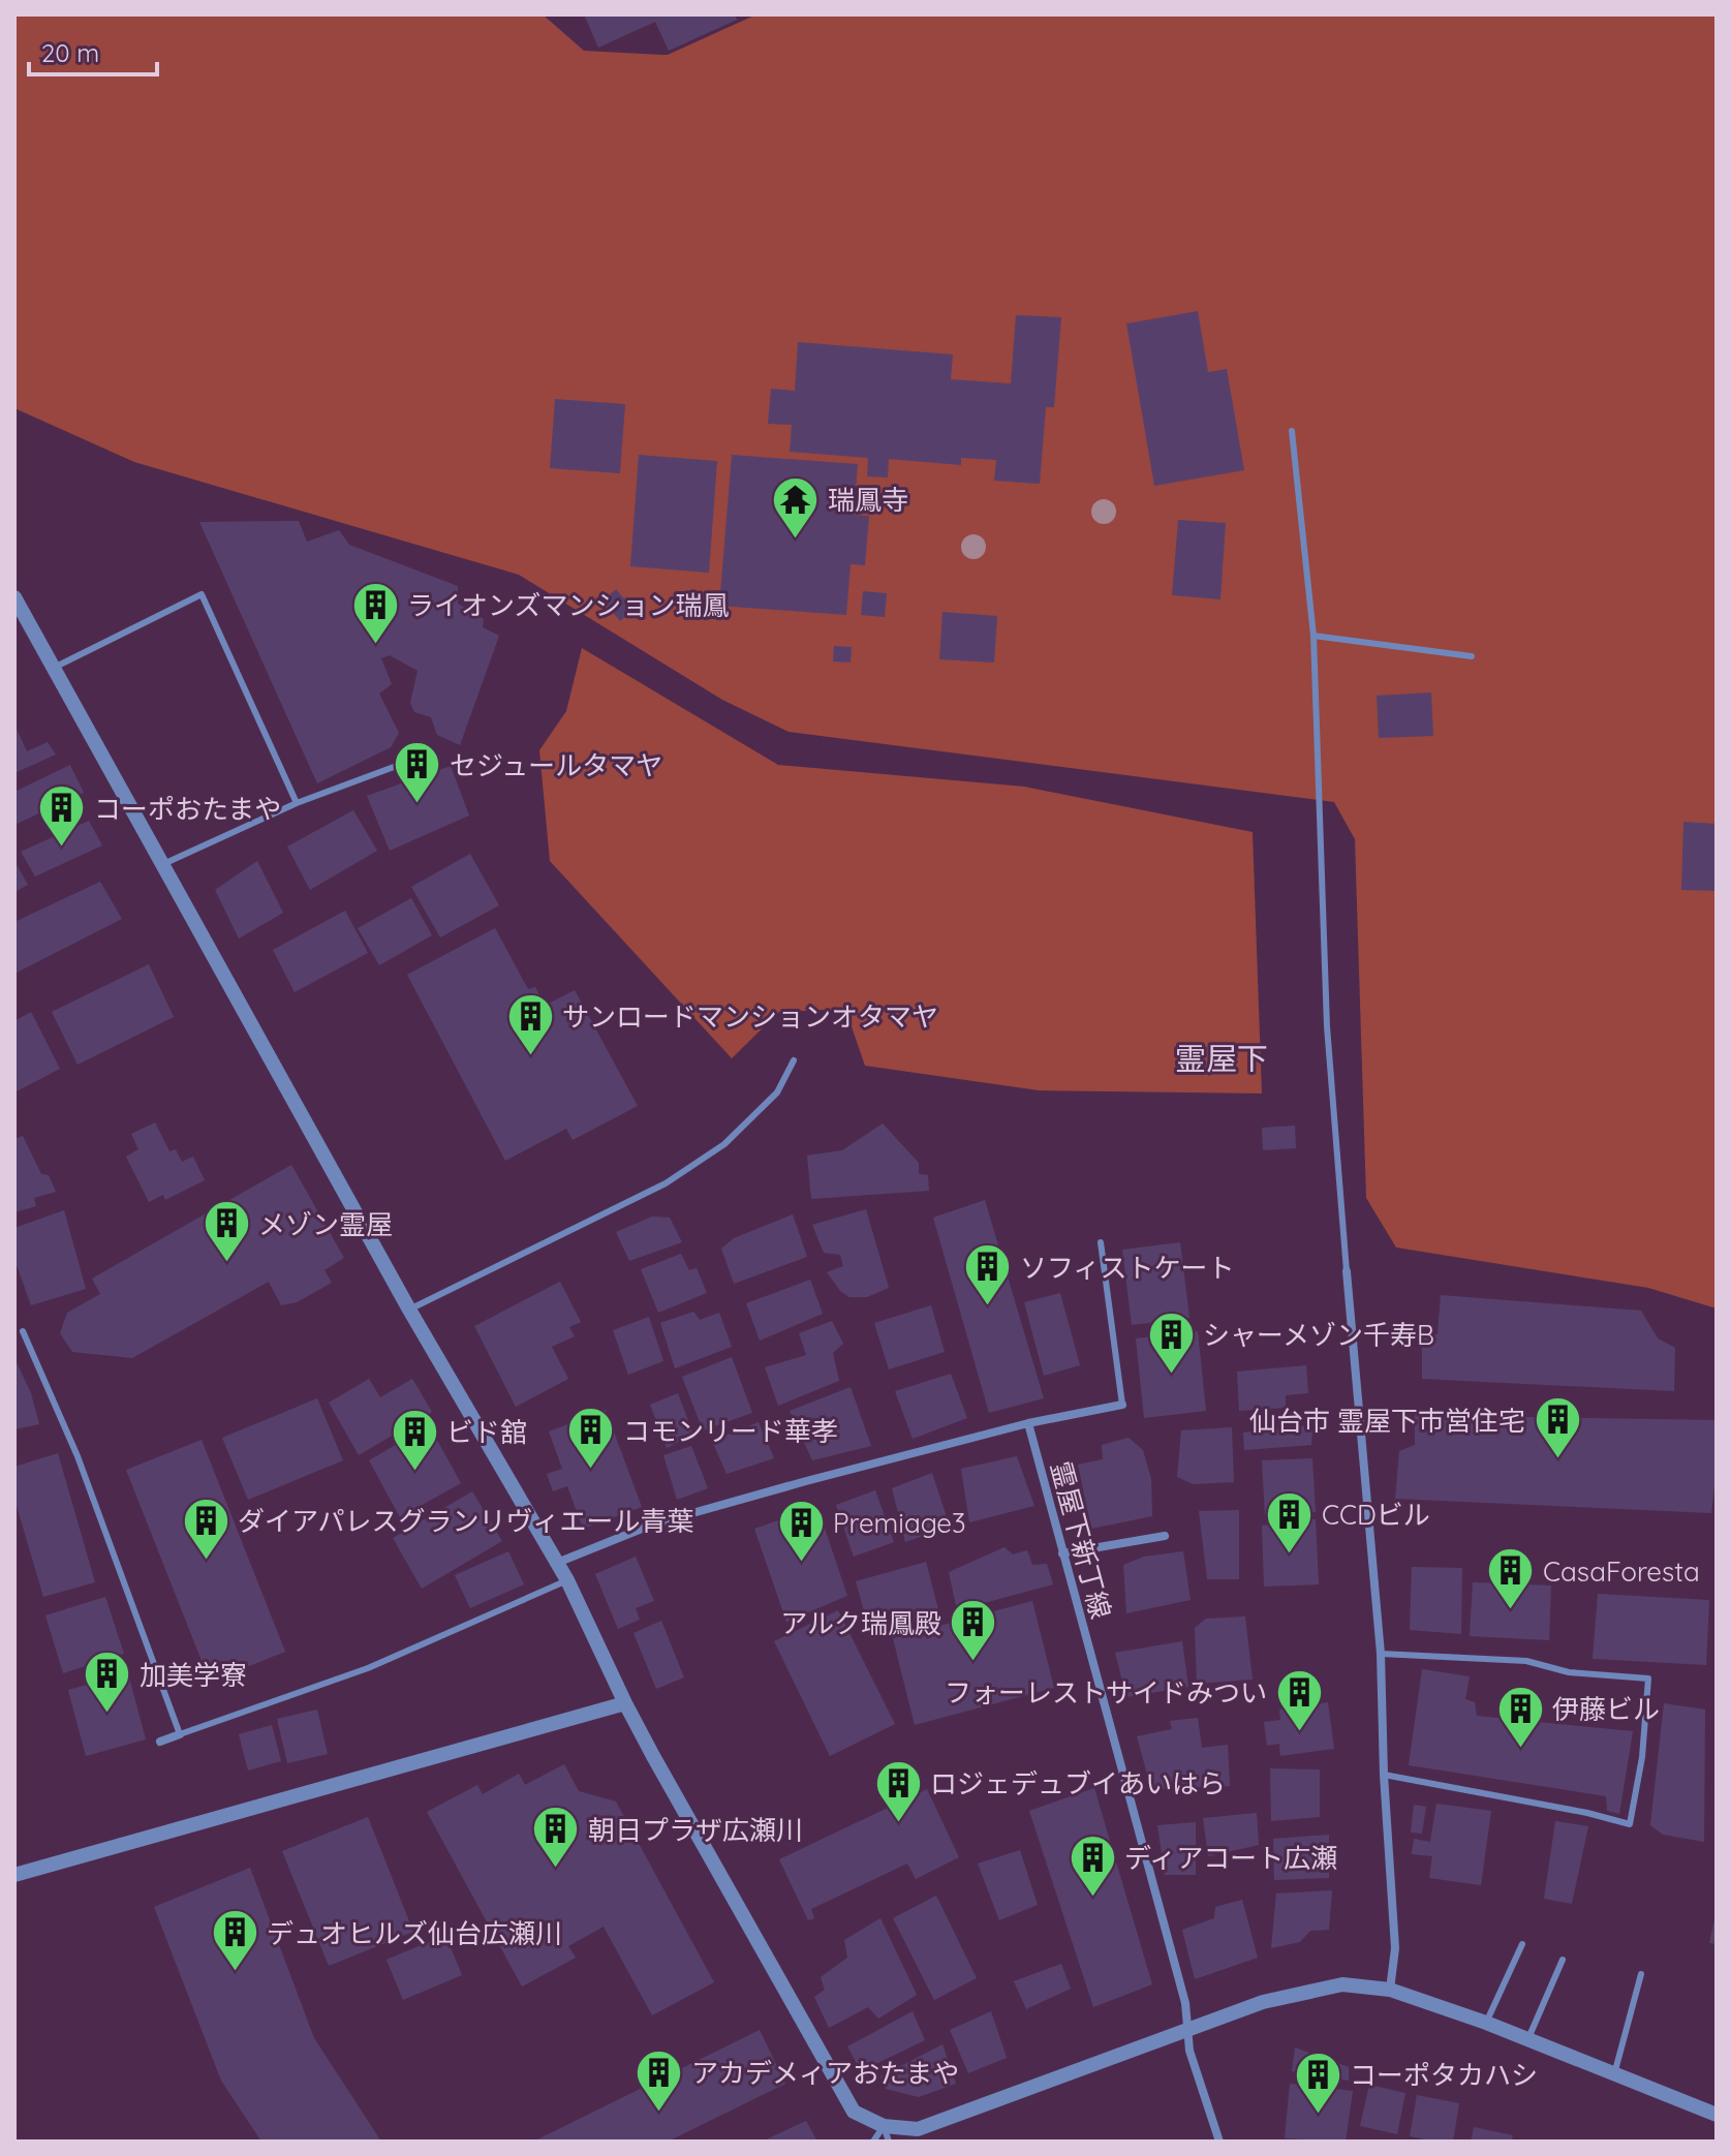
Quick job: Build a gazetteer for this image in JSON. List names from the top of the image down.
{
  "streets": {
    "street": ["霊屋下新丁線"]
  },
  "districts": ["霊屋下"],
  "places": {
    "temple": ["瑞鳳寺"],
    "building": [
      "ライオンズマンション瑞鳳",
      "セジュールタマヤ",
      "コーポおたまや",
      "サンロードマンションオタマヤ",
      "メゾン霊屋",
      "ソフィストケート",
      "シャーメゾン千寿B",
      "仙台市 霊屋下市営住宅",
      "コモンリード華孝",
      "ビド舘",
      "CCDビル",
      "ダイアパレスグランリヴィエール青葉",
      "Premiage3",
      "CasaForesta",
      "アルク瑞鳳殿",
      "加美学寮",
      "フォーレストサイドみつい",
      "伊藤ビル",
      "ロジェデュブイあいはら",
      "朝日プラザ広瀬川",
      "ディアコート広瀬",
      "デュオヒルズ仙台広瀬川",
      "アカデメィアおたまや",
      "コーポタカハシ"
    ]
  },
  "scale_bar": "20 m"
}
